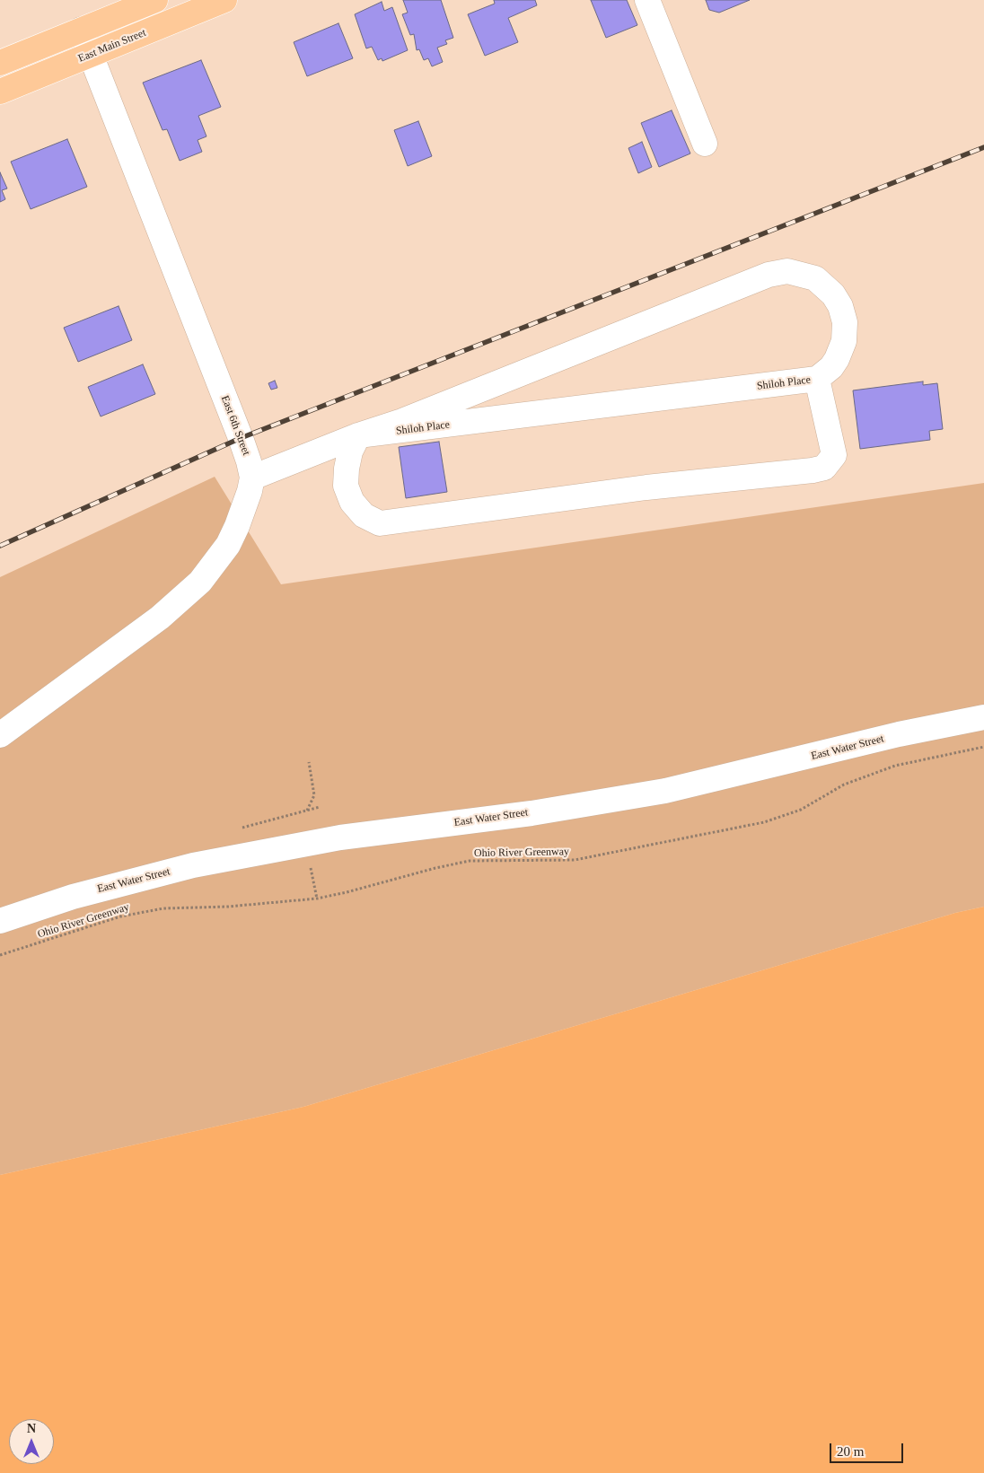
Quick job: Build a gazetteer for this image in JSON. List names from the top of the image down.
{
  "streets": {
    "main road": ["East Main Street"],
    "street": ["Shiloh Place", "East 6th Street", "East Water Street"],
    "path": ["Ohio River Greenway"]
  },
  "crossings": [
    ["East Main Street", "East 6th Street"],
    ["Shiloh Place", "East 6th Street"]
  ],
  "scale_bar": "20 m",
  "north": "top"
}
